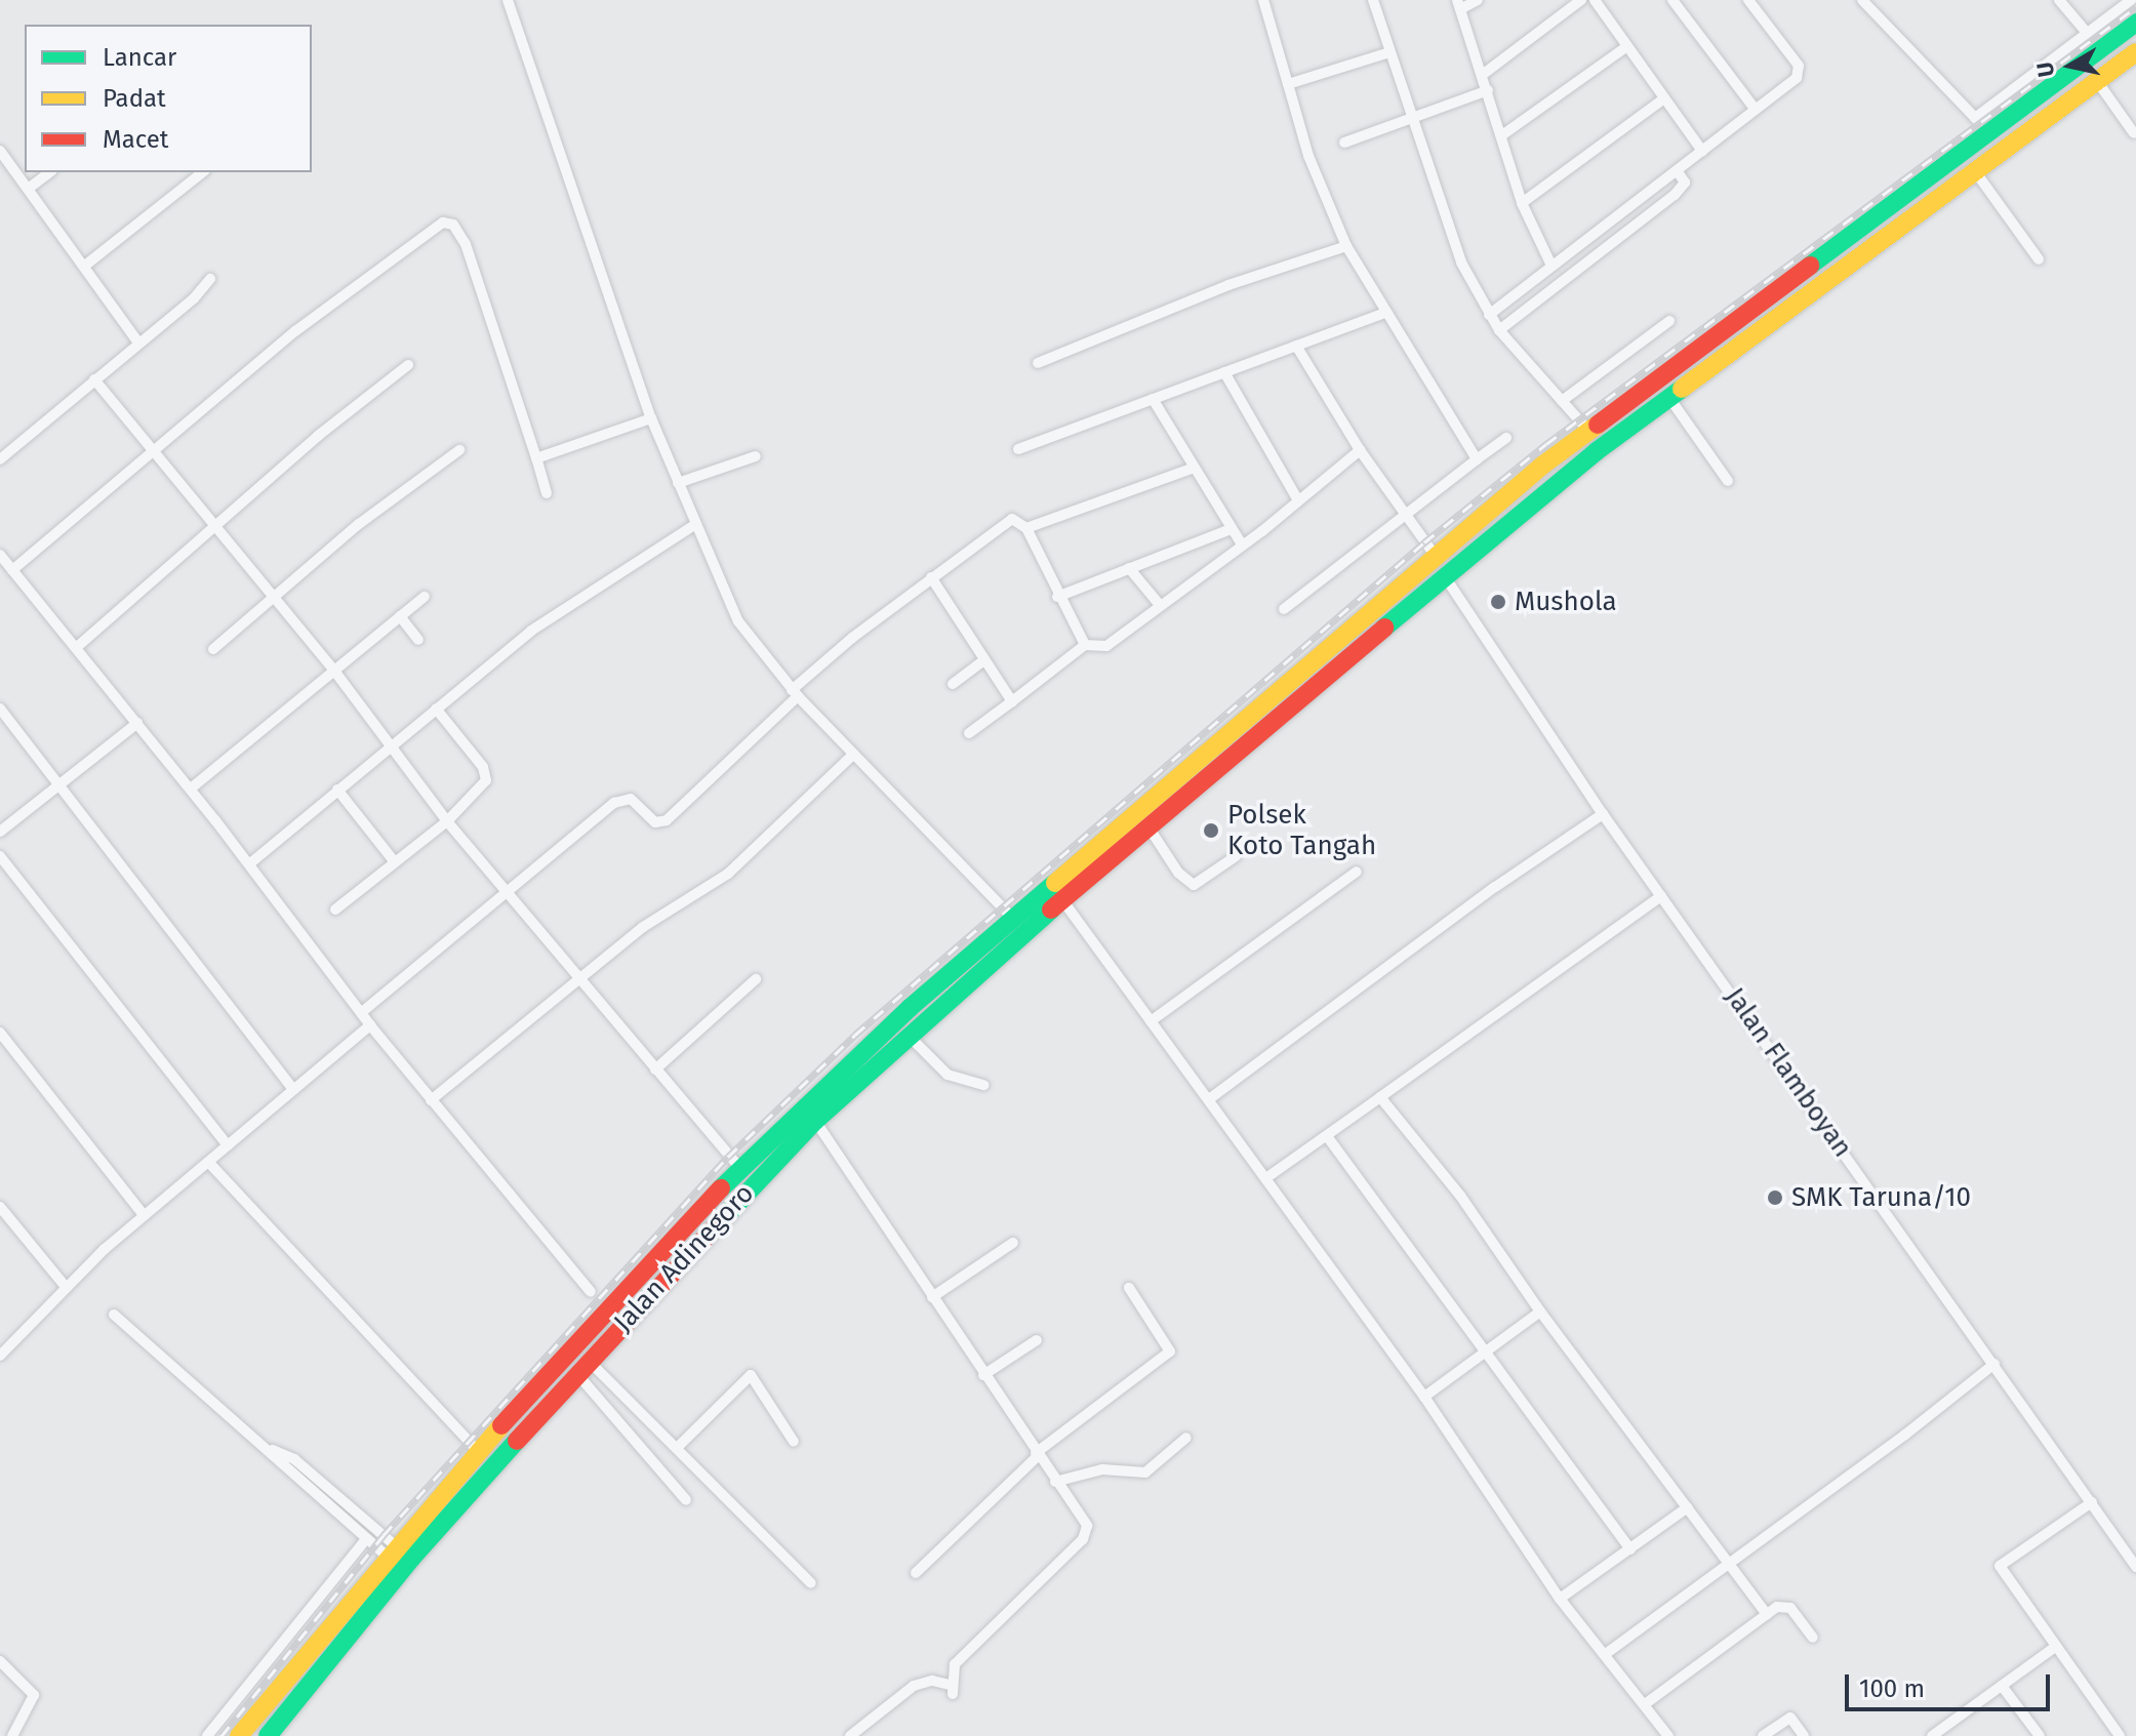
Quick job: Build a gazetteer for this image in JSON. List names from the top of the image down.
{
  "streets": {
    "highway": ["Jalan Adinegoro"],
    "street": ["Jalan Flamboyan"]
  },
  "crossings": [
    ["Jalan Flamboyan", "Jalan Adinegoro"]
  ],
  "places": ["Mushola", "Polsek Koto Tangah", "SMK Taruna/10"],
  "legend": ["Lancar", "Padat", "Macet"],
  "scale_bar": "100 m",
  "north": "left"
}
